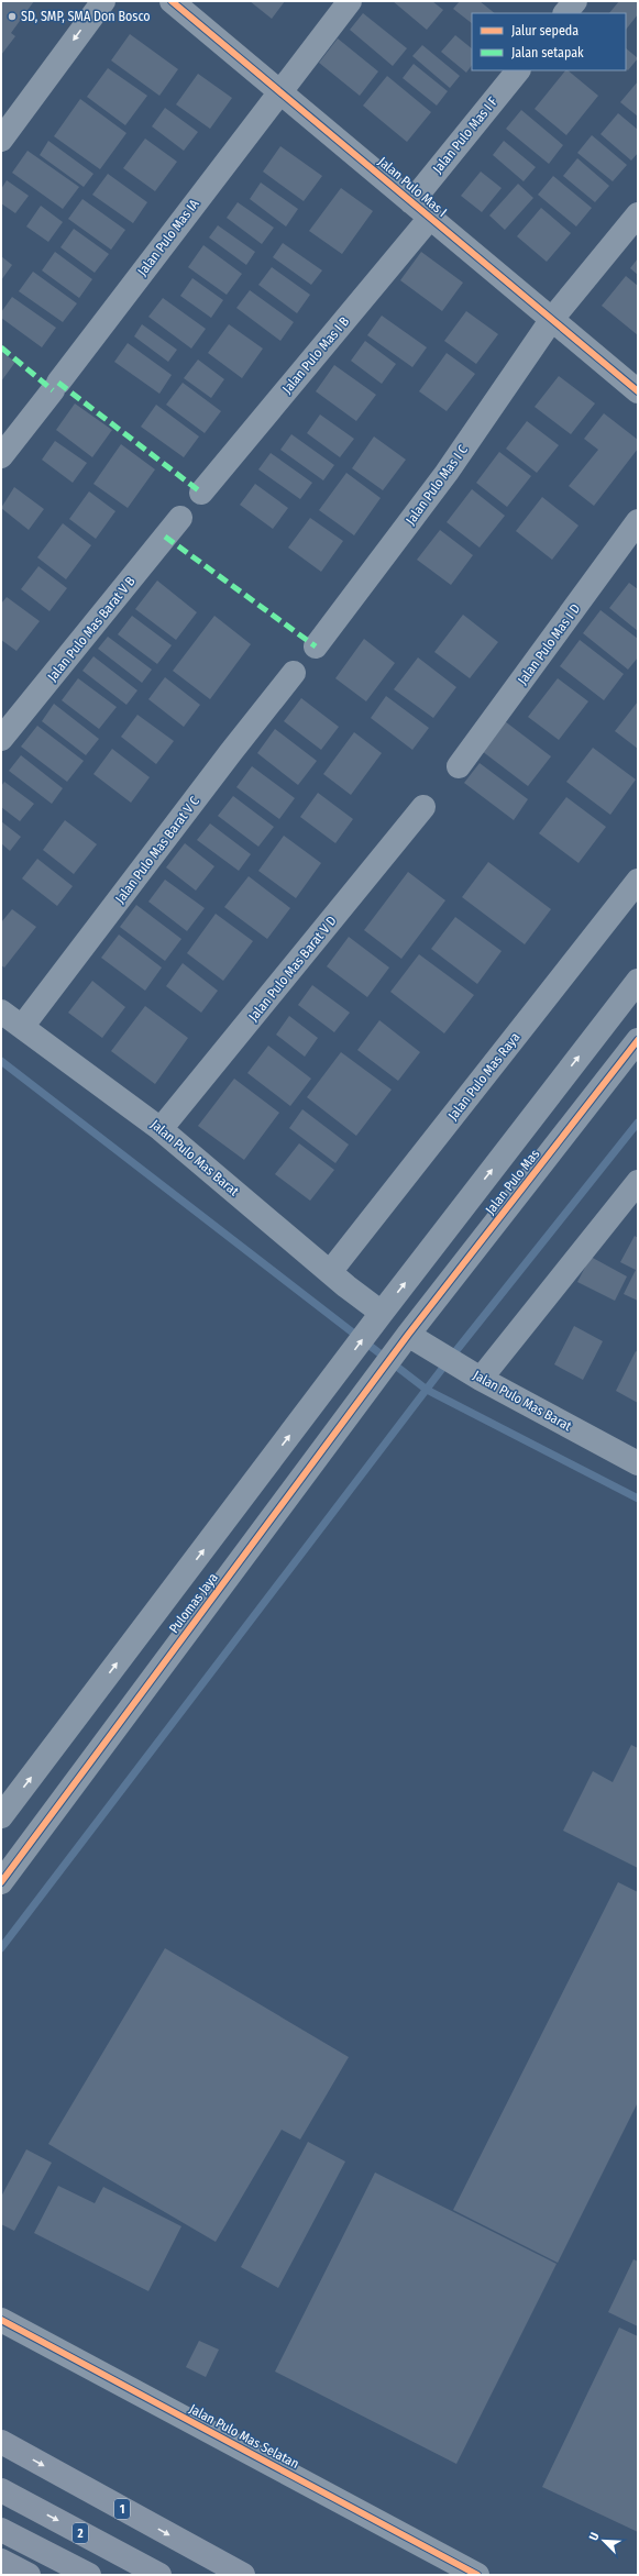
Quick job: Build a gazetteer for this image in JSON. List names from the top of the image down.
{
  "streets": {
    "highway": ["1", "2"],
    "street": [
      "Jalan Pulo Mas I F",
      "Jalan Pulo Mas I",
      "Jalan Pulo Mas IA",
      "Jalan Pulo Mas I B",
      "Jalan Pulo Mas I C",
      "Jalan Pulo Mas Barat V B",
      "Jalan Pulo Mas I D",
      "Jalan Pulo Mas Barat V C",
      "Jalan Pulo Mas Barat V D",
      "Jalan Pulo Mas Raya",
      "Jalan Pulo Mas Barat",
      "Jalan Pulo Mas",
      "Pulomas Jaya",
      "Jalan Pulo Mas Selatan"
    ]
  },
  "crossings": [
    ["Jalan Pulo Mas I F", "Jalan Pulo Mas I"],
    ["Jalan Pulo Mas I", "Jalan Pulo Mas IA"],
    ["Jalan Pulo Mas I", "Jalan Pulo Mas I B"],
    ["Jalan Pulo Mas I", "Jalan Pulo Mas I C"],
    ["Jalan Pulo Mas Barat V C", "Jalan Pulo Mas Barat"],
    ["Jalan Pulo Mas Barat V D", "Jalan Pulo Mas Barat"],
    ["Jalan Pulo Mas Raya", "Jalan Pulo Mas Barat"],
    ["Jalan Pulo Mas Barat", "Jalan Pulo Mas"],
    ["Jalan Pulo Mas Barat", "Pulomas Jaya"],
    ["Jalan Pulo Mas", "Pulomas Jaya"]
  ],
  "places": ["SD, SMP, SMA Don Bosco"],
  "legend": ["Jalur sepeda", "Jalan setapak"],
  "north": "top left"
}
